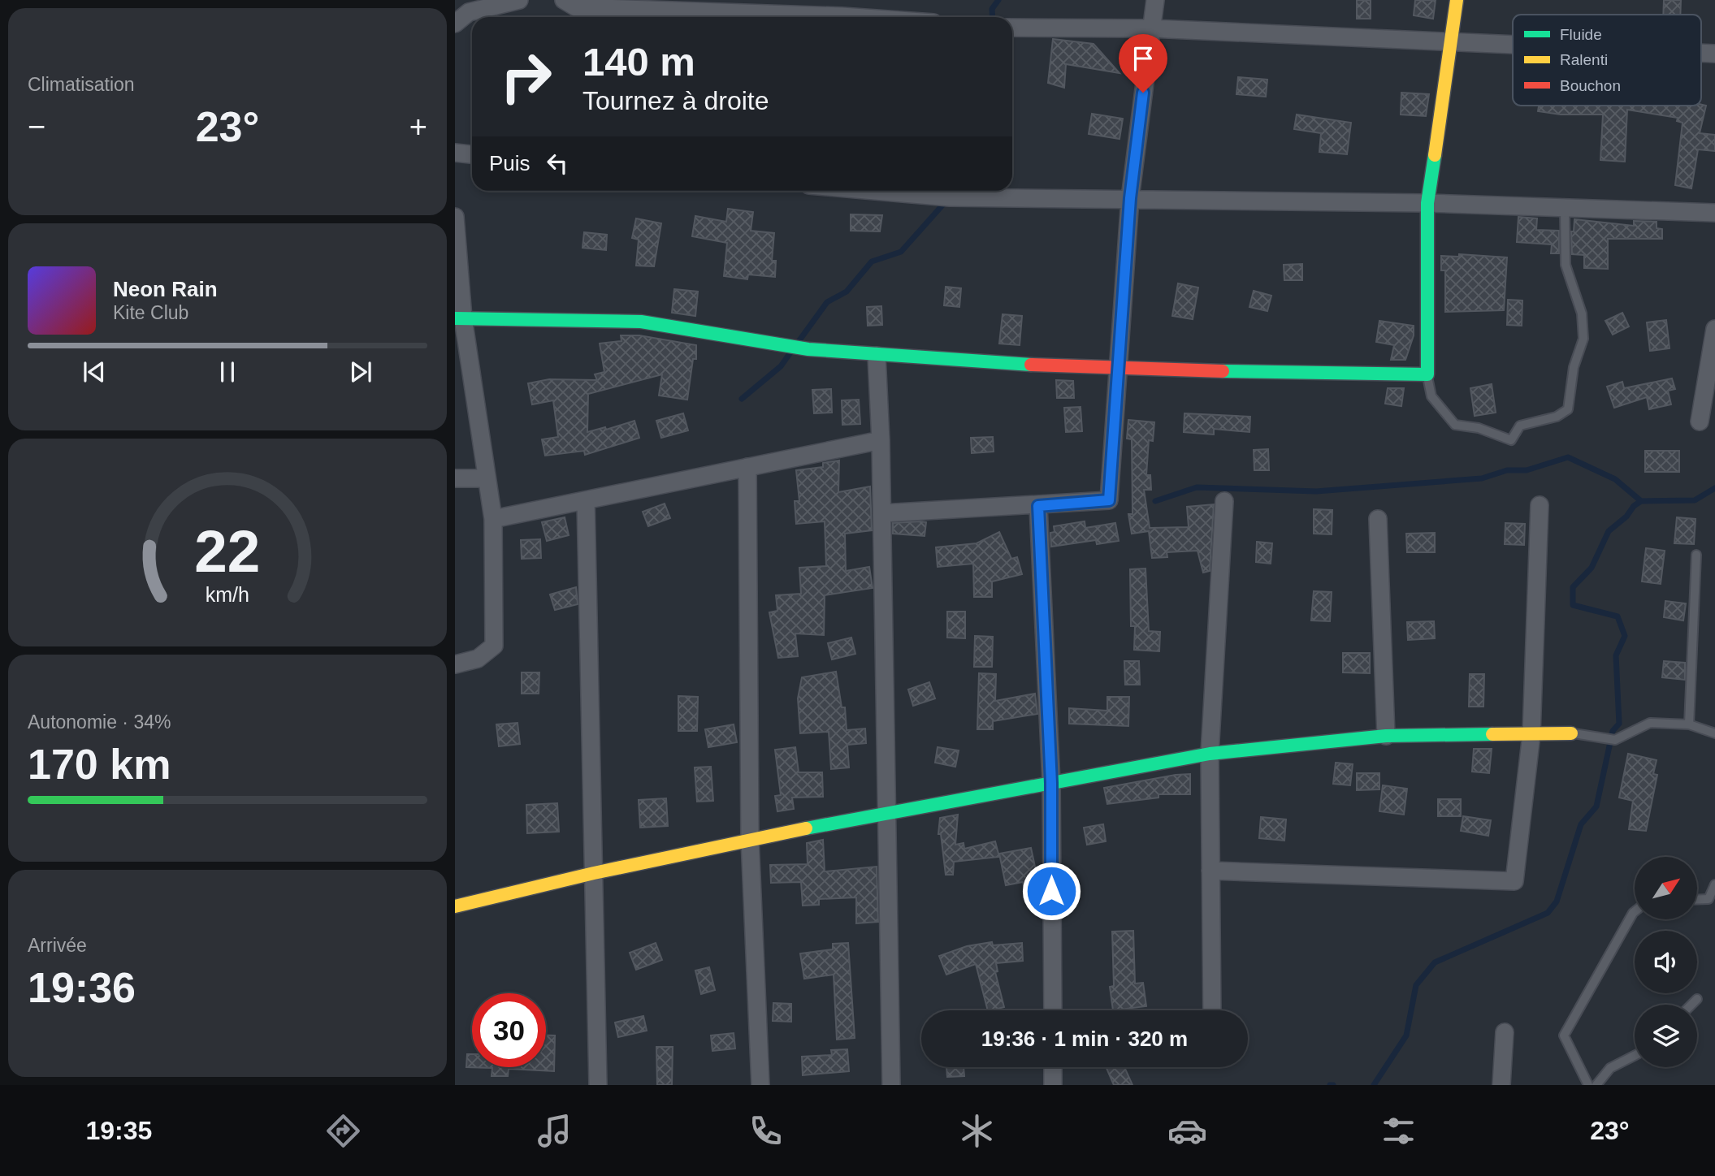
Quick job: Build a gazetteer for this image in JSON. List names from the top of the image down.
{
  "legend": ["Fluide", "Ralenti", "Bouchon"],
  "north": "top right",
  "page": {
    "tile": [
      "Climatisation",
      ["Autonomie · 34%", "170 km"],
      ["Arrivée", "19:36"]
    ],
    "turn": ["140 m", "Tournez à droite"],
    "heat": ["−", "23°", "+"],
    "then": "Puis",
    "song": ["Neon Rain", "Kite Club"],
    "limit": "30",
    "trip": "19:36 · 1 min · 320 m",
    "tabs": ["19:35", "23°"],
    "gauge": ["22", "km/h"]
  }
}
